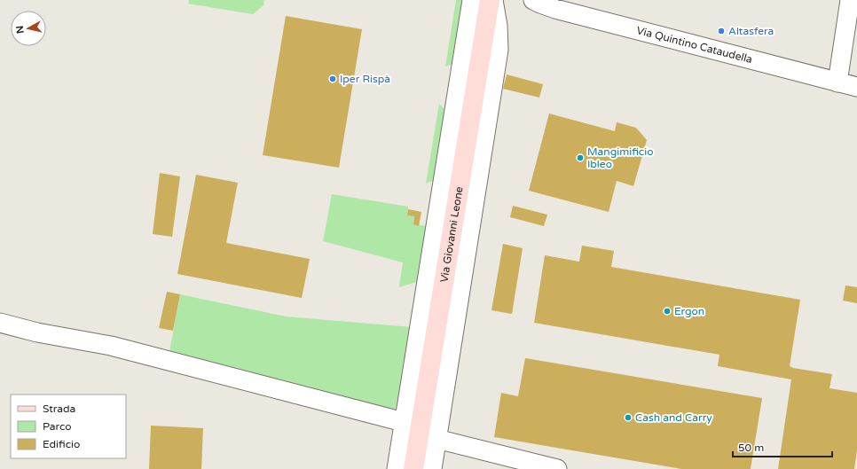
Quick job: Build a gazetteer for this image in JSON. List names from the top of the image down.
{
  "streets": {
    "main road": ["Via Giovanni Leone"],
    "street": ["Via Quintino Cataudella"]
  },
  "places": [
    "Altasfera",
    "Iper Rispà",
    "Mangimificio Ibleo",
    "Ergon",
    "Cash and Carry"
  ],
  "legend": ["Strada", "Parco", "Edificio"],
  "scale_bar": "50 m",
  "north": "left"
}
